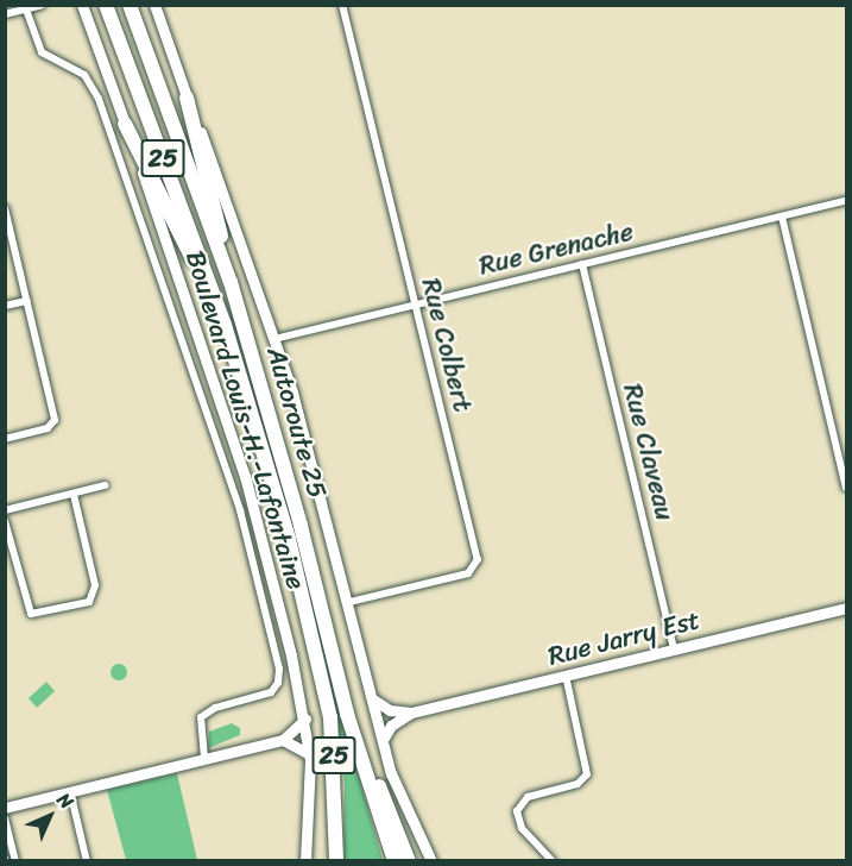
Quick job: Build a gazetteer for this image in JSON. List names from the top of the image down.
{
  "streets": {
    "highway": ["25", "Autoroute 25"],
    "main road": ["Boulevard Louis-H.-Lafontaine", "Rue Jarry Est"],
    "street": ["Rue Grenache", "Rue Colbert", "Rue Claveau"]
  },
  "crossings": [
    ["Rue Grenache", "Rue Colbert"],
    ["Rue Grenache", "Boulevard Louis-H.-Lafontaine"],
    ["Rue Grenache", "Rue Claveau"],
    ["Rue Colbert", "Boulevard Louis-H.-Lafontaine"],
    ["Boulevard Louis-H.-Lafontaine", "Rue Jarry Est"],
    ["Rue Claveau", "Rue Jarry Est"]
  ],
  "north": "top right"
}
